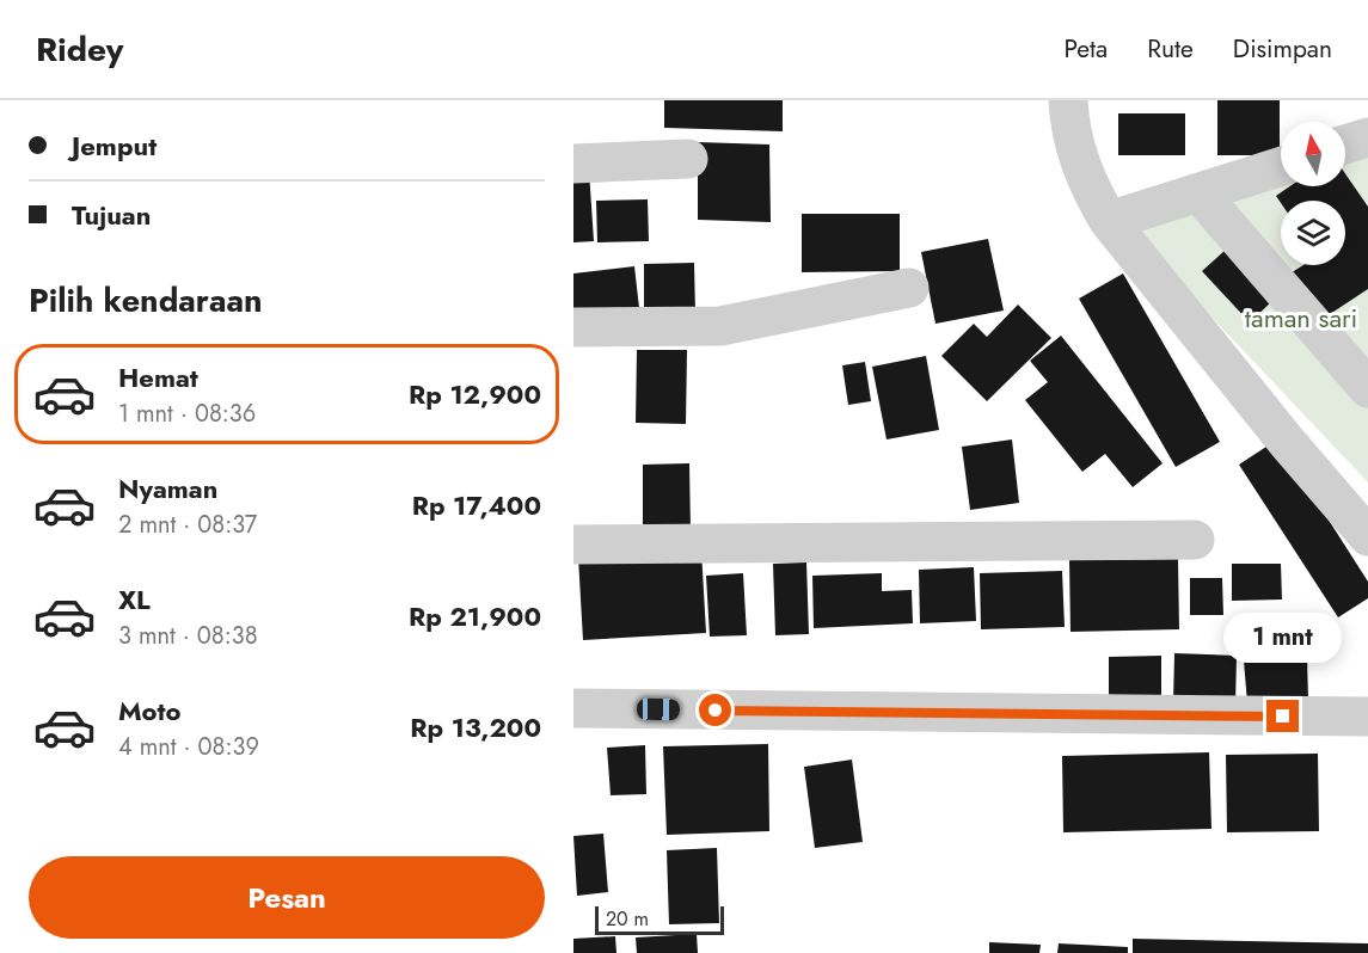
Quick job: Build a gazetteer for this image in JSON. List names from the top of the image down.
{
  "parks": ["taman sari"],
  "scale_bar": "20 m",
  "north": "top",
  "page": {
    "header": "Ridey",
    "nav": ["Peta", "Rute", "Disimpan"],
    "banner": ["Jemput", "Tujuan"],
    "heading": "Pilih kendaraan",
    "list": [
      {
        "name": "Hemat",
        "note": "1 mnt · 08:36",
        "value": "Rp 12,900"
      },
      {
        "name": "Nyaman",
        "note": "2 mnt · 08:37",
        "value": "Rp 17,400"
      },
      {
        "name": "XL",
        "note": "3 mnt · 08:38",
        "value": "Rp 21,900"
      },
      {
        "name": "Moto",
        "note": "4 mnt · 08:39",
        "value": "Rp 13,200"
      }
    ],
    "bubble": "1 mnt",
    "buttons": "Pesan",
    "scale": "20 m"
  }
}
